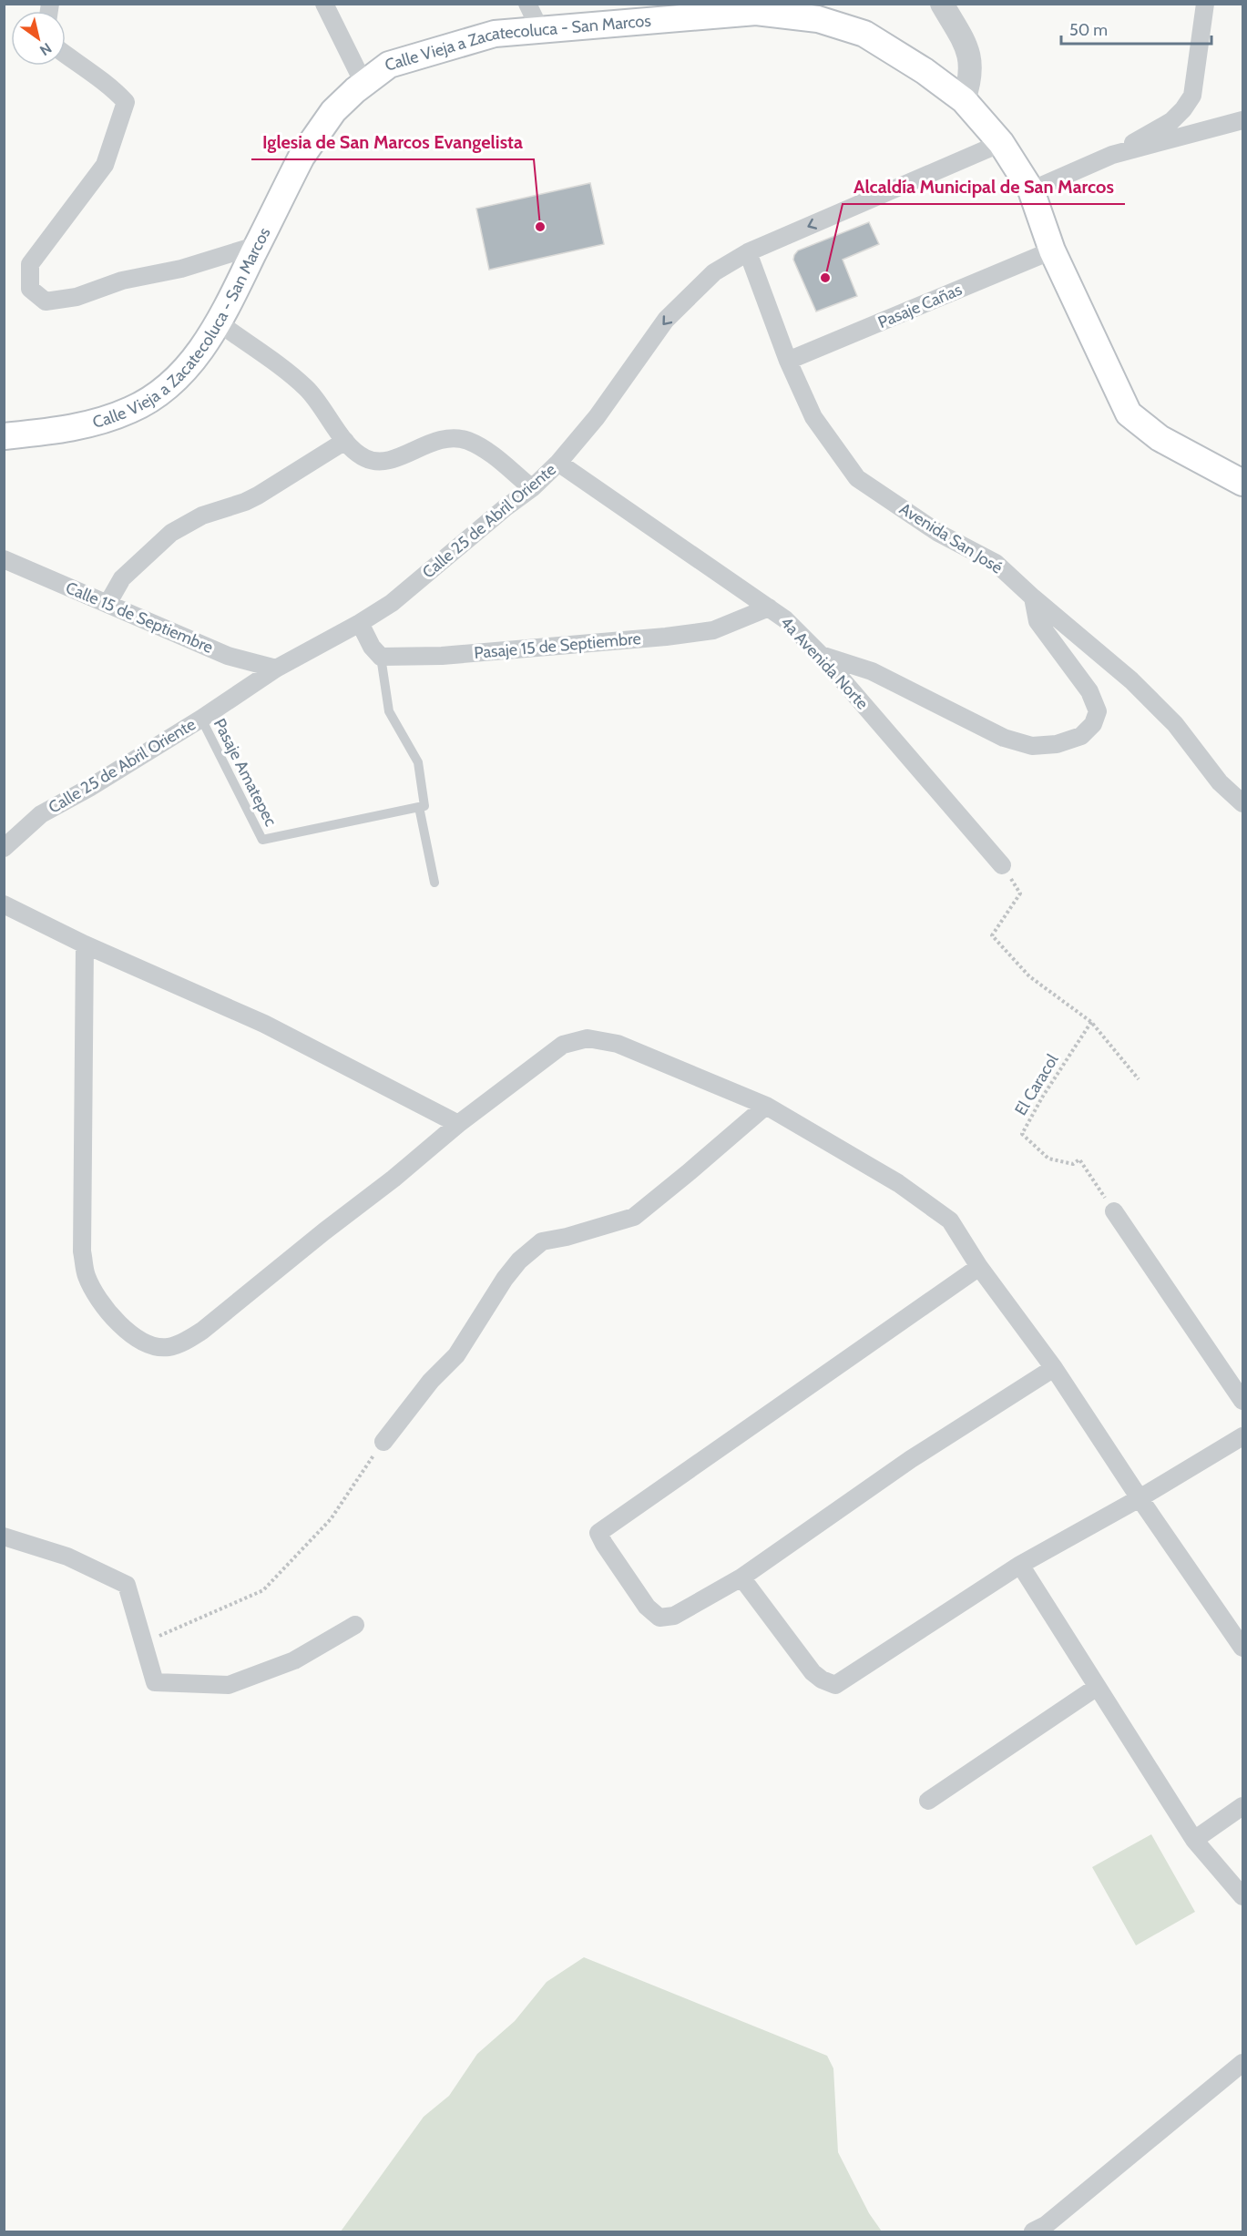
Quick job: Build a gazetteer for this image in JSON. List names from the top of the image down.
{
  "streets": {
    "main road": ["Calle Vieja a Zacatecoluca - San Marcos"],
    "street": [
      "Pasaje Cañas",
      "Calle 25 de Abril Oriente",
      "Avenida San José",
      "Calle 15 de Septiembre",
      "Pasaje 15 de Septiembre",
      "4a Avenida Norte"
    ],
    "lane": ["Pasaje Amatepec"],
    "path": ["El Caracol"]
  },
  "crossings": [
    ["Calle Vieja a Zacatecoluca - San Marcos", "Pasaje Cañas"],
    ["Calle Vieja a Zacatecoluca - San Marcos", "Calle 25 de Abril Oriente"],
    ["Pasaje Cañas", "Avenida San José"],
    ["Calle 25 de Abril Oriente", "Avenida San José"],
    ["Calle 25 de Abril Oriente", "Calle 15 de Septiembre"],
    ["Calle 25 de Abril Oriente", "4a Avenida Norte"],
    ["Calle 25 de Abril Oriente", "Pasaje Amatepec"],
    ["Pasaje 15 de Septiembre", "4a Avenida Norte"]
  ],
  "one_way": ["Calle 25 de Abril Oriente"],
  "places": ["Iglesia de San Marcos Evangelista", "Alcaldía Municipal de San Marcos"],
  "scale_bar": "50 m",
  "north": "bottom right"
}
